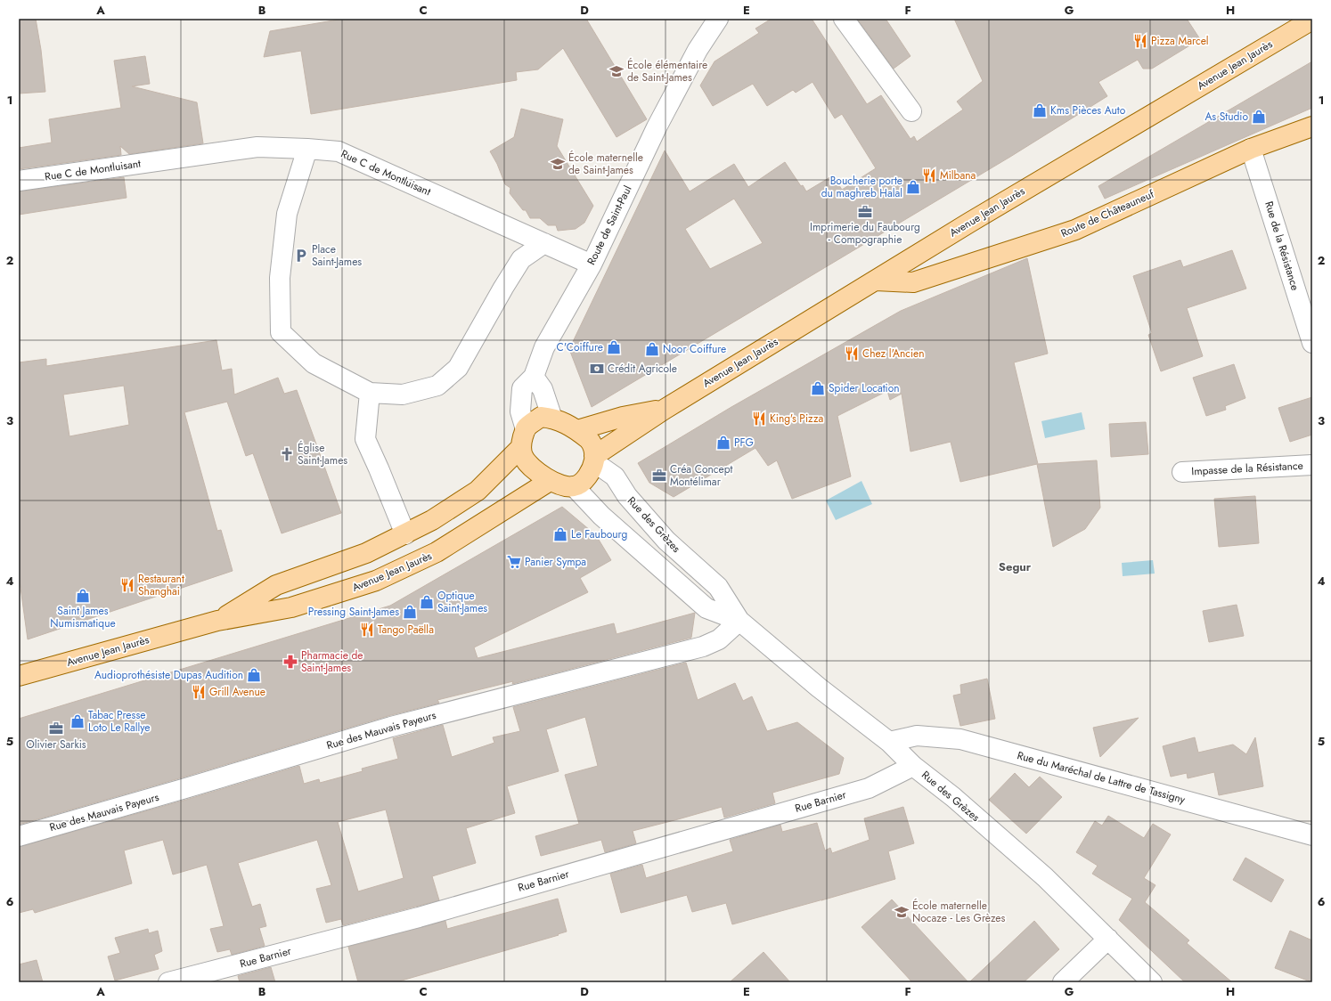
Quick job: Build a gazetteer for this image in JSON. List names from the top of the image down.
{
  "streets": {
    "main road": ["Avenue Jean Jaurès", "Route de Châteauneuf"],
    "street": [
      "Rue C de Montluisant",
      "Route de Saint-Paul",
      "Rue de la Résistance",
      "Impasse de la Résistance",
      "Rue des Grèzes",
      "Rue des Mauvais Payeurs",
      "Rue du Maréchal de Lattre de Tassigny",
      "Rue Barnier"
    ]
  },
  "crossings": [
    ["Avenue Jean Jaurès", "Route de Châteauneuf"],
    ["Avenue Jean Jaurès", "Route de Saint-Paul"],
    ["Avenue Jean Jaurès", "Rue des Grèzes"],
    ["Rue C de Montluisant", "Route de Saint-Paul"],
    ["Route de Châteauneuf", "Rue de la Résistance"],
    ["Route de Saint-Paul", "Rue des Grèzes"],
    ["Rue des Grèzes", "Rue des Mauvais Payeurs"],
    ["Rue des Grèzes", "Rue du Maréchal de Lattre de Tassigny"],
    ["Rue des Grèzes", "Rue Barnier"]
  ],
  "districts": ["Segur"],
  "places": {
    "restaurant": [
      "Pizza Marcel",
      "Milbana",
      "Chez l'Ancien",
      "King's Pizza",
      "Restaurant Shanghai",
      "Tango Paëlla",
      "Grill Avenue"
    ],
    "school or university": ["École élémentaire de Saint-James", "École maternelle de Saint-James", "École maternelle Nocaze - Les Grèzes"],
    "shop": [
      "Kms Pièces Auto",
      "As Studio",
      "Boucherie porte du maghreb Halal",
      "C'Coiffure",
      "Noor Coiffure",
      "Spider Location",
      "PFG",
      "Le Faubourg",
      "Saint James Numismatique",
      "Optique Saint-James",
      "Pressing Saint-James",
      "Audioprothésiste Dupas Audition",
      "Tabac Presse Loto Le Rallye"
    ],
    "office": ["Imprimerie du Faubourg - Compographie", "Créa Concept Montélimar", "Olivier Sarkis"],
    "parking": ["Place Saint-James"],
    "bank": ["Crédit Agricole"],
    "church": ["Église Saint-James"],
    "supermarket": ["Panier Sympa"],
    "pharmacy": ["Pharmacie de Saint-James"]
  },
  "grid": {
    "columns": [
      "A",
      "B",
      "C",
      "D",
      "E",
      "F",
      "G",
      "H"
    ],
    "rows": [
      "1",
      "2",
      "3",
      "4",
      "5",
      "6"
    ]
  }
}
